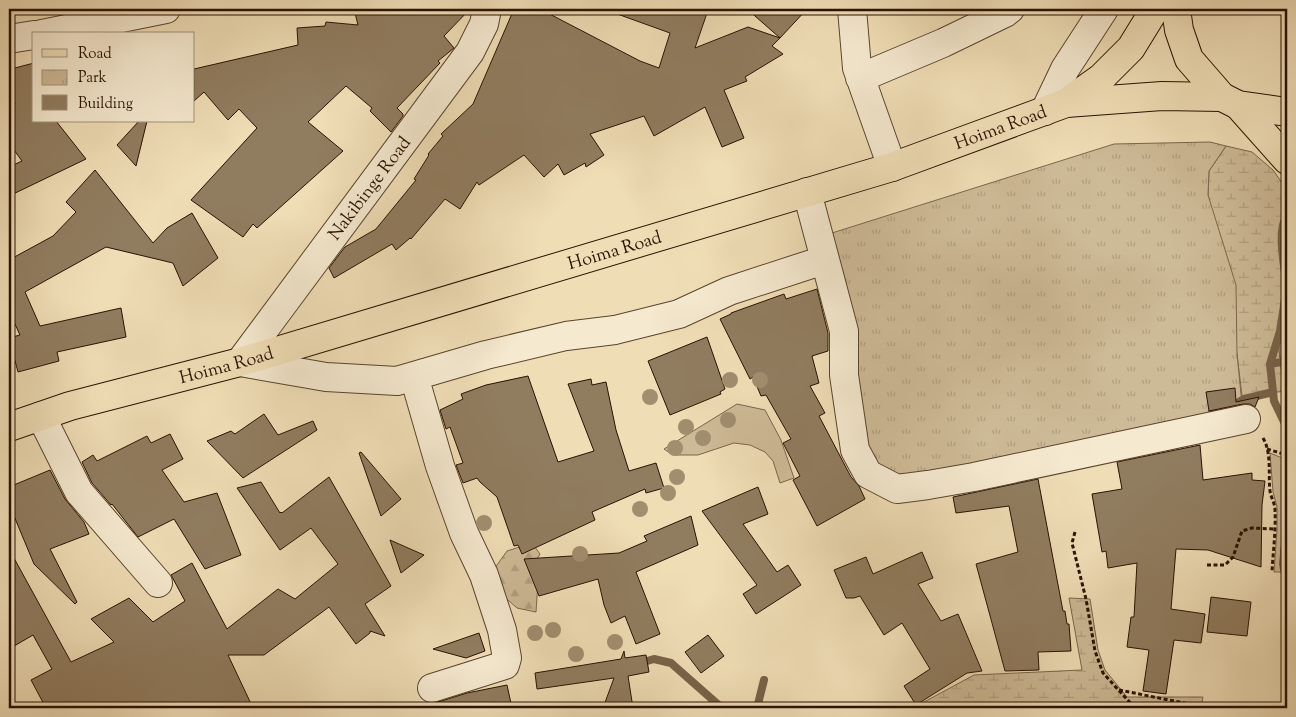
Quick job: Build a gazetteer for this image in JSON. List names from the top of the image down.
{
  "streets": {
    "main road": ["Hoima Road"],
    "street": ["Nakibinge Road"]
  },
  "crossings": [
    ["Hoima Road", "Nakibinge Road"]
  ],
  "legend": ["Road", "Park", "Building"]
}
